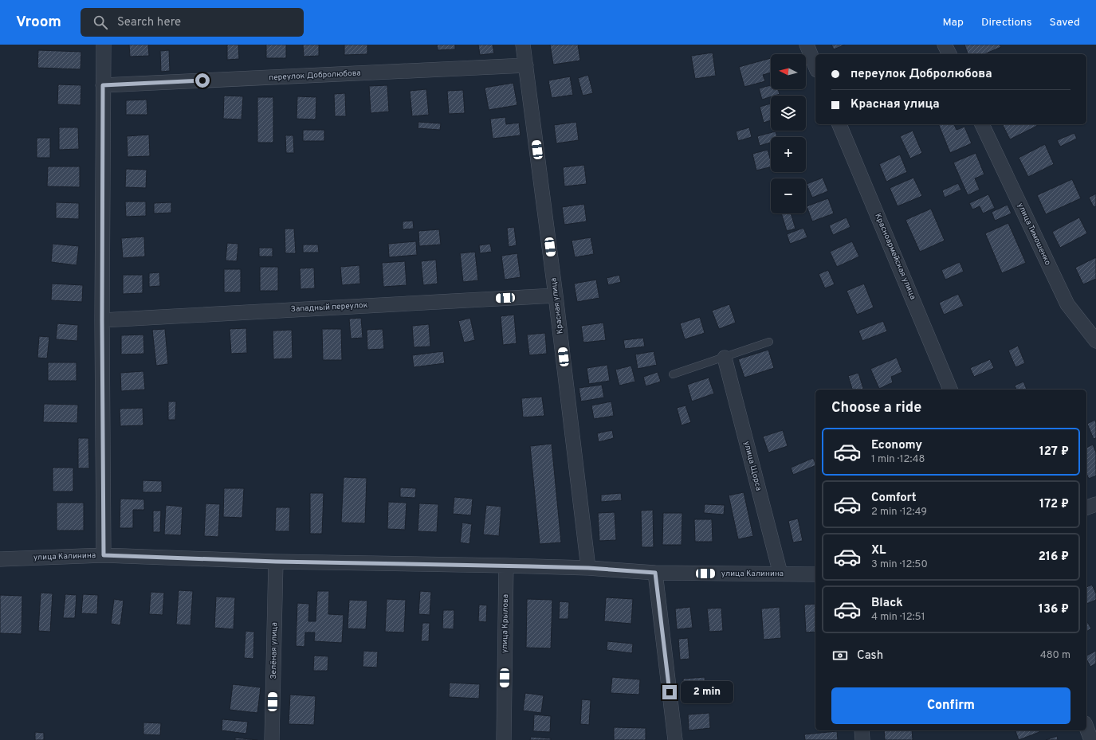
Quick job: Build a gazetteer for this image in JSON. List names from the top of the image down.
{
  "streets": {
    "street": [
      "переулок Добролюбова",
      "улица Тимошенко",
      "Красноармейская улица",
      "Красная улица",
      "Западный переулок",
      "улица Щорса",
      "улица Калинина",
      "улица Крылова",
      "Зелёная улица"
    ]
  },
  "crossings": [
    ["переулок Добролюбова", "Красная улица"],
    ["Красная улица", "Западный переулок"],
    ["Красная улица", "улица Калинина"],
    ["улица Щорса", "улица Калинина"],
    ["улица Калинина", "улица Крылова"],
    ["улица Калинина", "Зелёная улица"]
  ],
  "north": "left",
  "page": {
    "header": "Vroom",
    "search": "Search here",
    "nav": ["Map", "Directions", "Saved"],
    "map_buttons": ["+", "−"],
    "banner": ["переулок Добролюбова", "Красная улица"],
    "heading": "Choose a ride",
    "list": [
      {
        "name": "Economy",
        "note": "1 min · 12:48",
        "value": "127 ₽"
      },
      {
        "name": "Comfort",
        "note": "2 min · 12:49",
        "value": "172 ₽"
      },
      {
        "name": "XL",
        "note": "3 min · 12:50",
        "value": "216 ₽"
      },
      {
        "name": "Black",
        "note": "4 min · 12:51",
        "value": "136 ₽"
      }
    ],
    "pay": ["Cash", "480 m"],
    "bubble": "2 min",
    "buttons": "Confirm"
  }
}
